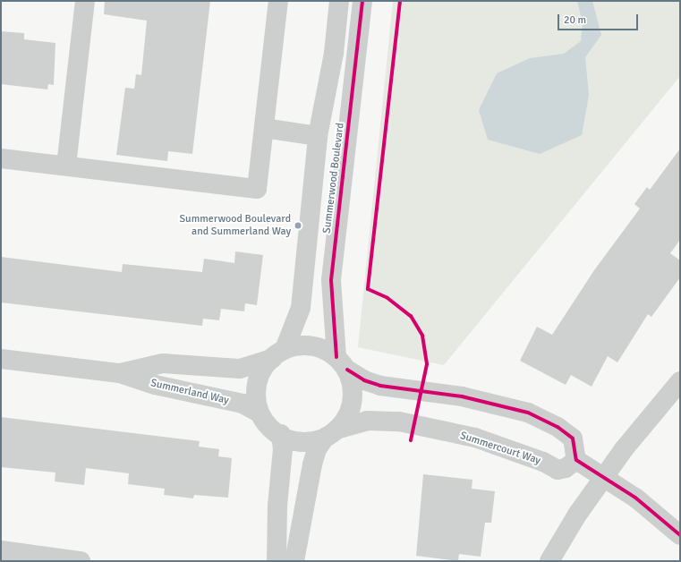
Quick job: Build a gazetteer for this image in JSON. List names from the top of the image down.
{
  "streets": {
    "street": ["Summerwood Boulevard", "Summerland Way", "Summercourt Way"]
  },
  "crossings": [
    ["Summerwood Boulevard", "Summerland Way"],
    ["Summerwood Boulevard", "Summercourt Way"],
    ["Summerland Way", "Summercourt Way"]
  ],
  "places": ["Summerwood Boulevard and Summerland Way"],
  "scale_bar": "20 m"
}
